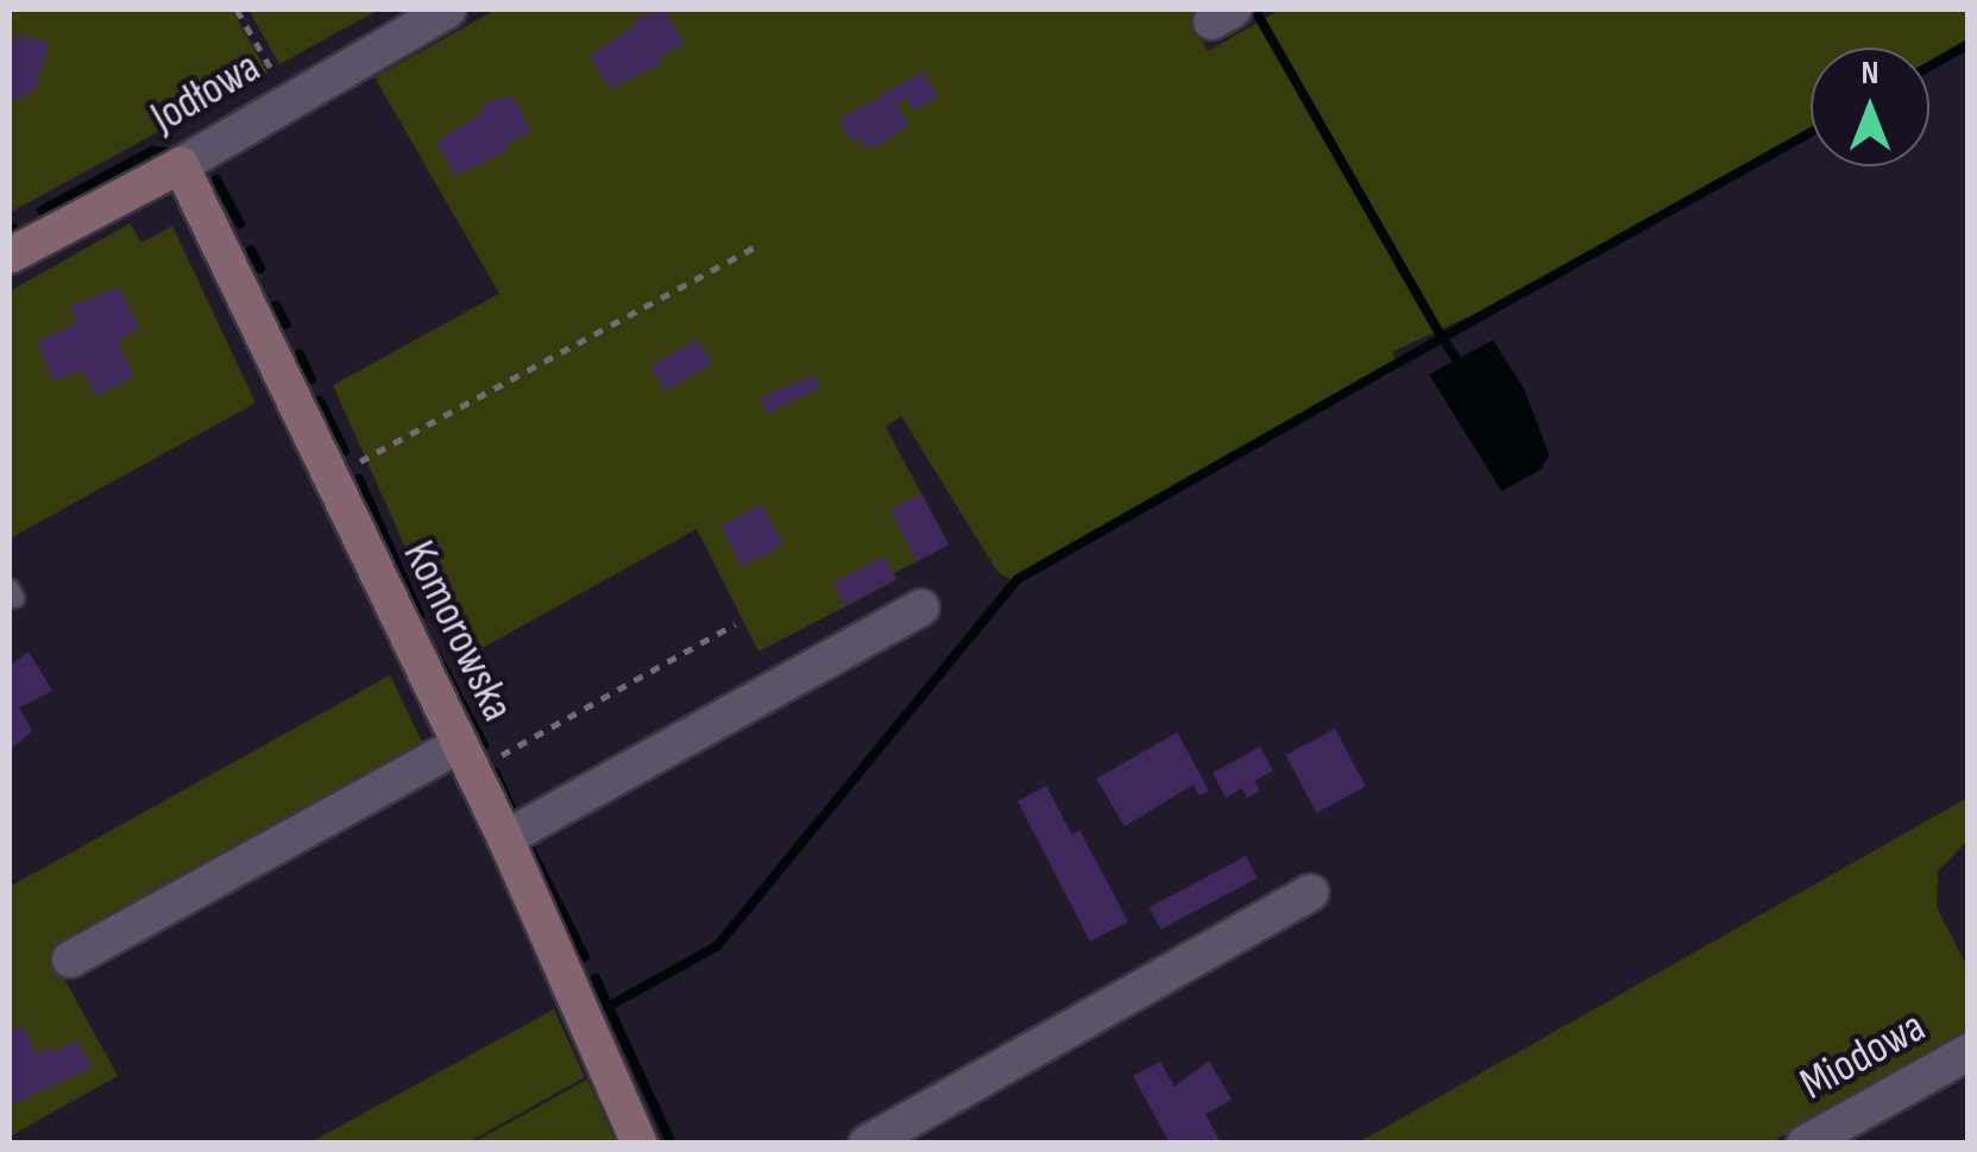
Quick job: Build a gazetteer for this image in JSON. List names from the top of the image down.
{
  "streets": {
    "street": ["Jodłowa", "Komorowska", "Miodowa"]
  },
  "crossings": [
    ["Jodłowa", "Komorowska"]
  ],
  "north": "top"
}
